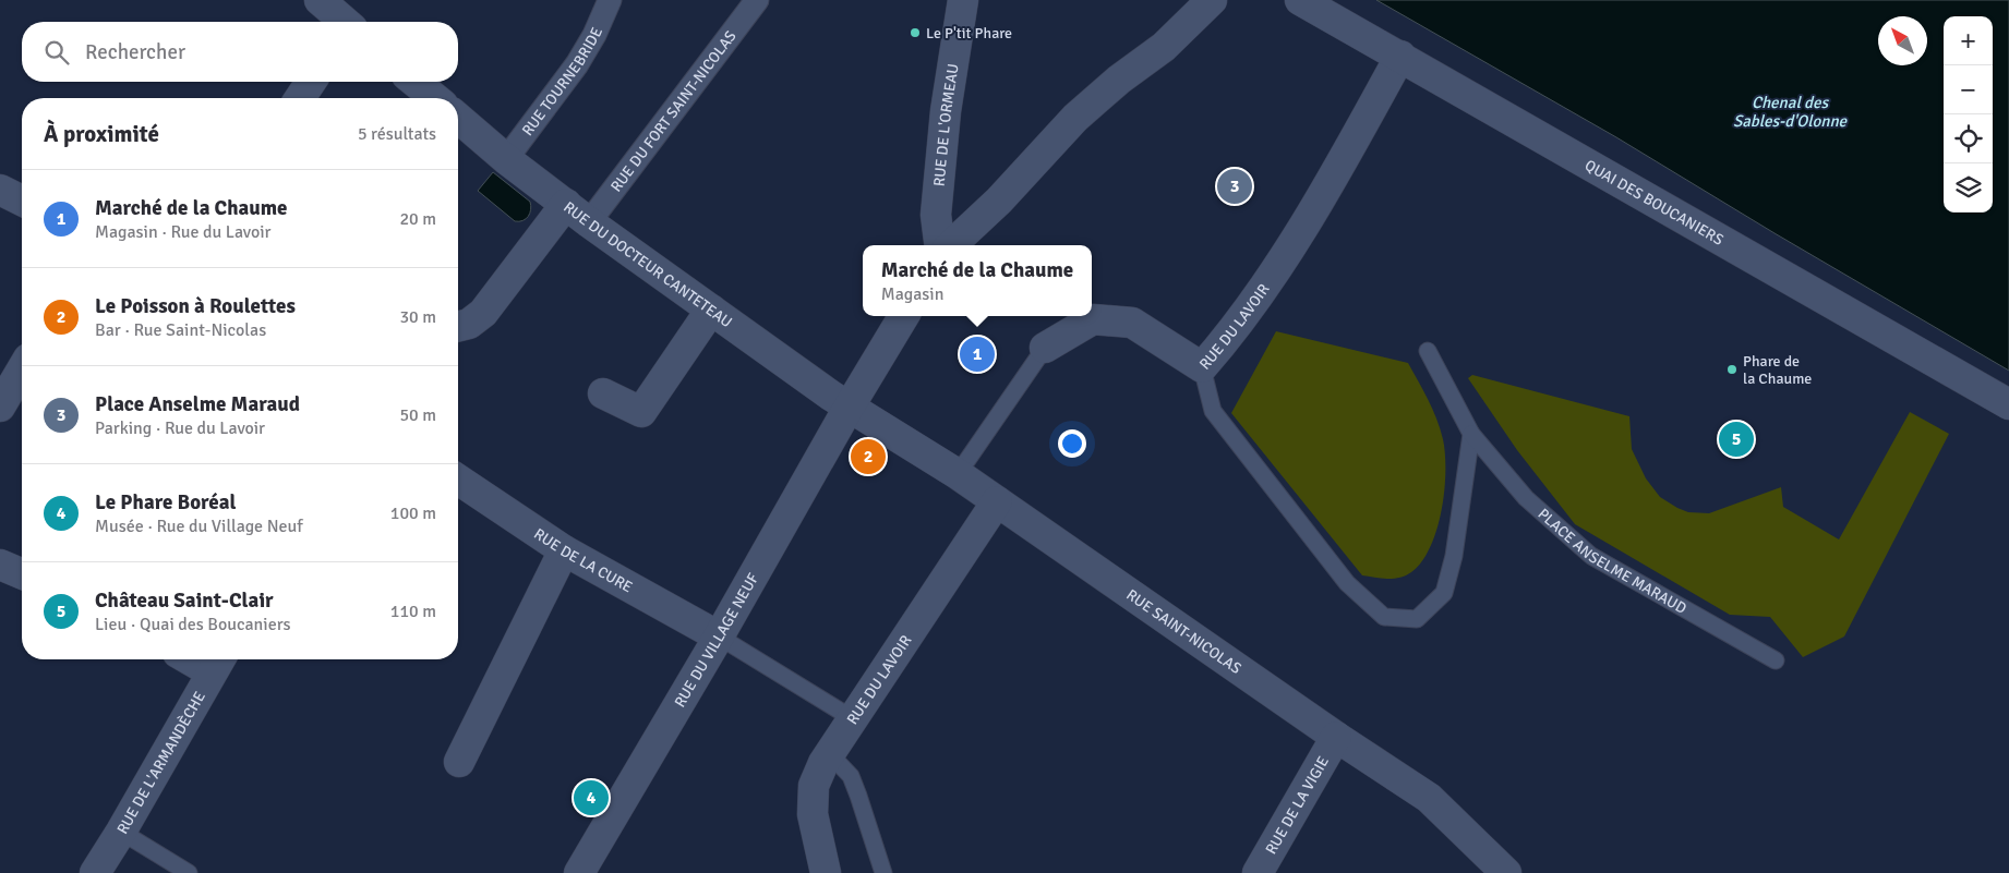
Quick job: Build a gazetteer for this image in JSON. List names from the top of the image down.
{
  "streets": {
    "street": [
      "RUE TOURNEBRIDE",
      "RUE DU FORT SAINT-NICOLAS",
      "RUE DE L'ORMEAU",
      "QUAI DES BOUCANIERS",
      "RUE DU DOCTEUR CANTETEAU",
      "RUE DU LAVOIR",
      "RUE DE LA CURE",
      "RUE SAINT-NICOLAS",
      "RUE DU VILLAGE NEUF",
      "RUE DE L'ARMANDÈCHE",
      "RUE DE LA VIGIE"
    ],
    "lane": ["PLACE ANSELME MARAUD"]
  },
  "crossings": [
    ["RUE TOURNEBRIDE", "RUE DU DOCTEUR CANTETEAU"],
    ["RUE DU FORT SAINT-NICOLAS", "RUE DU DOCTEUR CANTETEAU"],
    ["QUAI DES BOUCANIERS", "RUE DU LAVOIR"],
    ["RUE DU DOCTEUR CANTETEAU", "RUE SAINT-NICOLAS"],
    ["RUE DU DOCTEUR CANTETEAU", "RUE DU VILLAGE NEUF"],
    ["RUE DU LAVOIR", "RUE SAINT-NICOLAS"],
    ["RUE DE LA CURE", "RUE DU VILLAGE NEUF"],
    ["RUE SAINT-NICOLAS", "RUE DU VILLAGE NEUF"],
    ["RUE SAINT-NICOLAS", "RUE DE LA VIGIE"]
  ],
  "water": ["Chenal des Sables-d'Olonne"],
  "places": ["Le P'tit Phare", "Phare de la Chaume"],
  "north": "top left",
  "page": {
    "map_buttons": ["+", "−"],
    "search": "Rechercher",
    "heading": ["À proximité", "5 résultats"],
    "pins": [
      "3",
      "1",
      "5",
      "2",
      "4"
    ],
    "list": [
      {
        "mark": "1",
        "name": "Marché de la Chaume",
        "note": "Magasin · Rue du Lavoir",
        "value": "20 m"
      },
      {
        "mark": "2",
        "name": "Le Poisson à Roulettes",
        "note": "Bar · Rue Saint-Nicolas",
        "value": "30 m"
      },
      {
        "mark": "3",
        "name": "Place Anselme Maraud",
        "note": "Parking · Rue du Lavoir",
        "value": "50 m"
      },
      {
        "mark": "4",
        "name": "Le Phare Boréal",
        "note": "Musée · Rue du Village Neuf",
        "value": "100 m"
      },
      {
        "mark": "5",
        "name": "Château Saint-Clair",
        "note": "Lieu · Quai des Boucaniers",
        "value": "110 m"
      }
    ],
    "popup": ["Marché de la Chaume", "Magasin"]
  }
}
